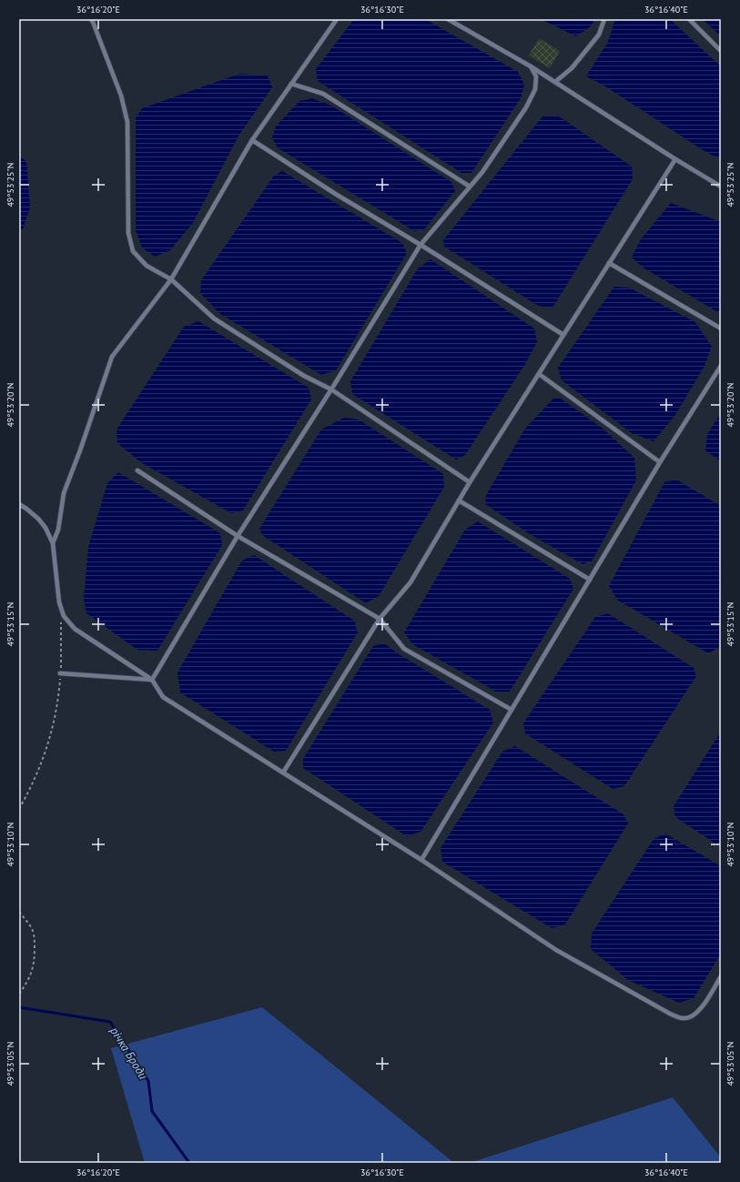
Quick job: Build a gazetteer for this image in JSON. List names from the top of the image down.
{
  "water": ["річка Броди"],
  "coordinates": [
    "36°16'20\"E",
    "36°16'30\"E",
    "36°16'40\"E",
    "49°53'25\"N",
    "49°53'20\"N",
    "49°53'15\"N",
    "49°53'10\"N",
    "49°53'05\"N"
  ]
}
